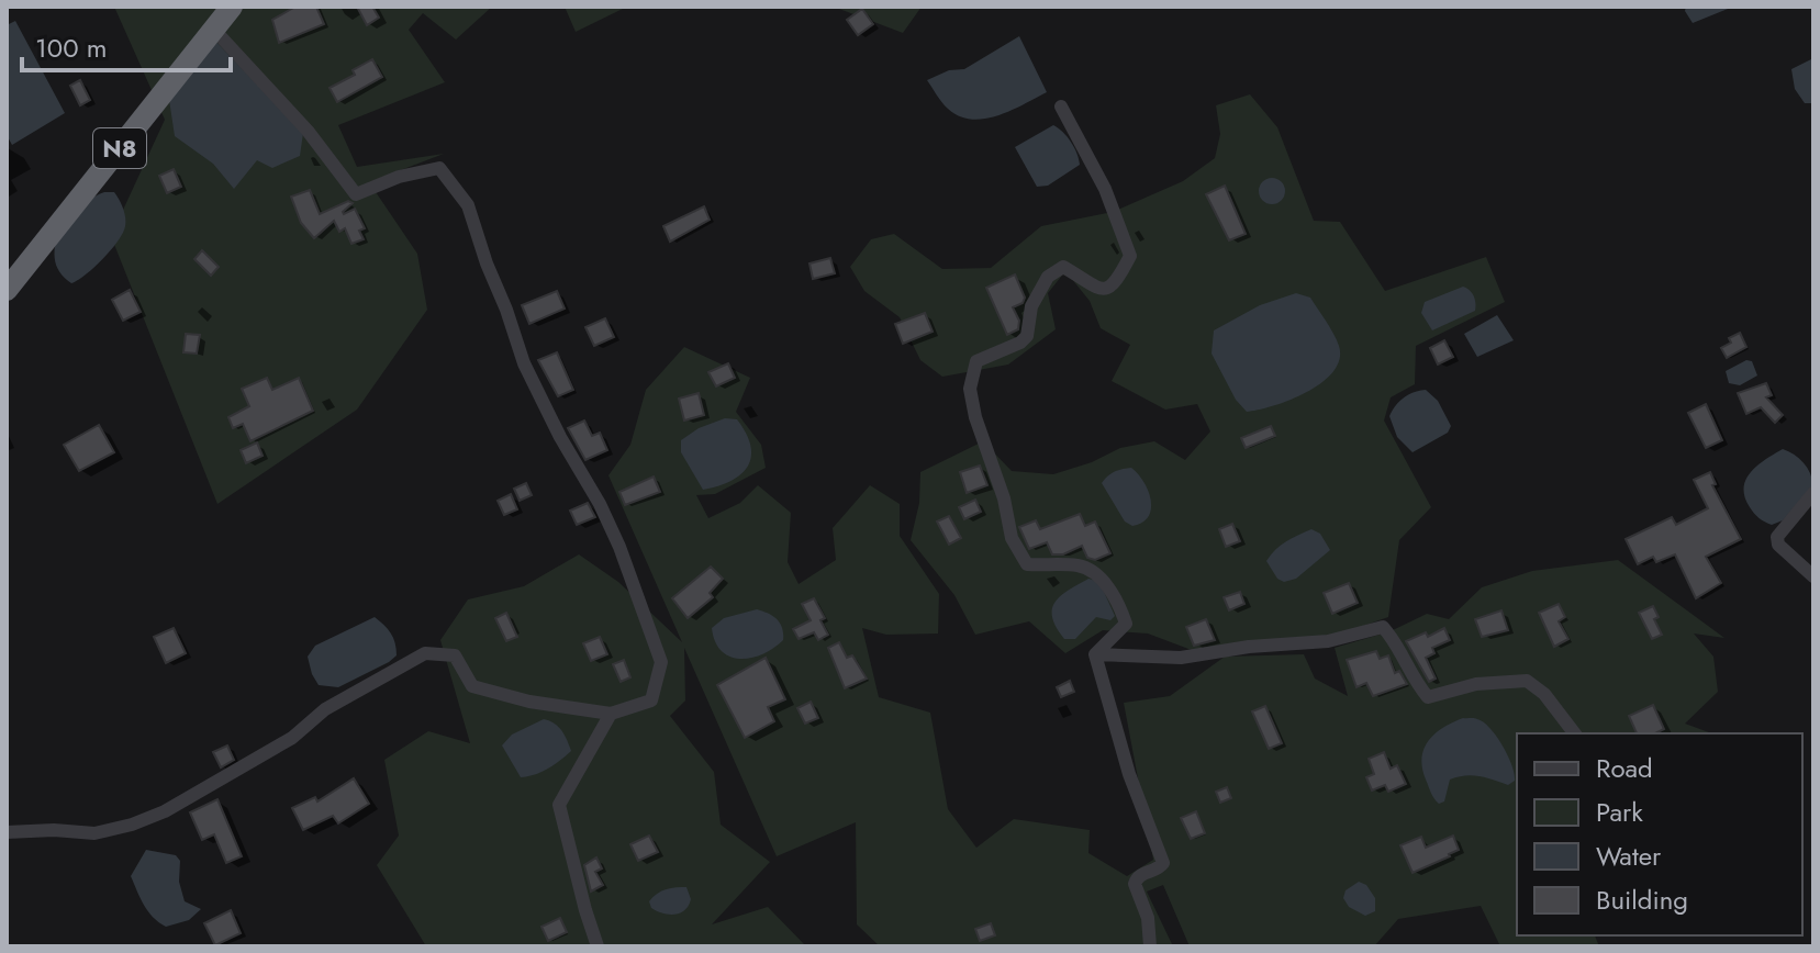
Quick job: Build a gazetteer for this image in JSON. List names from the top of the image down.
{
  "streets": {
    "highway": ["N8"]
  },
  "legend": [
    "Road",
    "Park",
    "Water",
    "Building"
  ],
  "scale_bar": "100 m"
}
